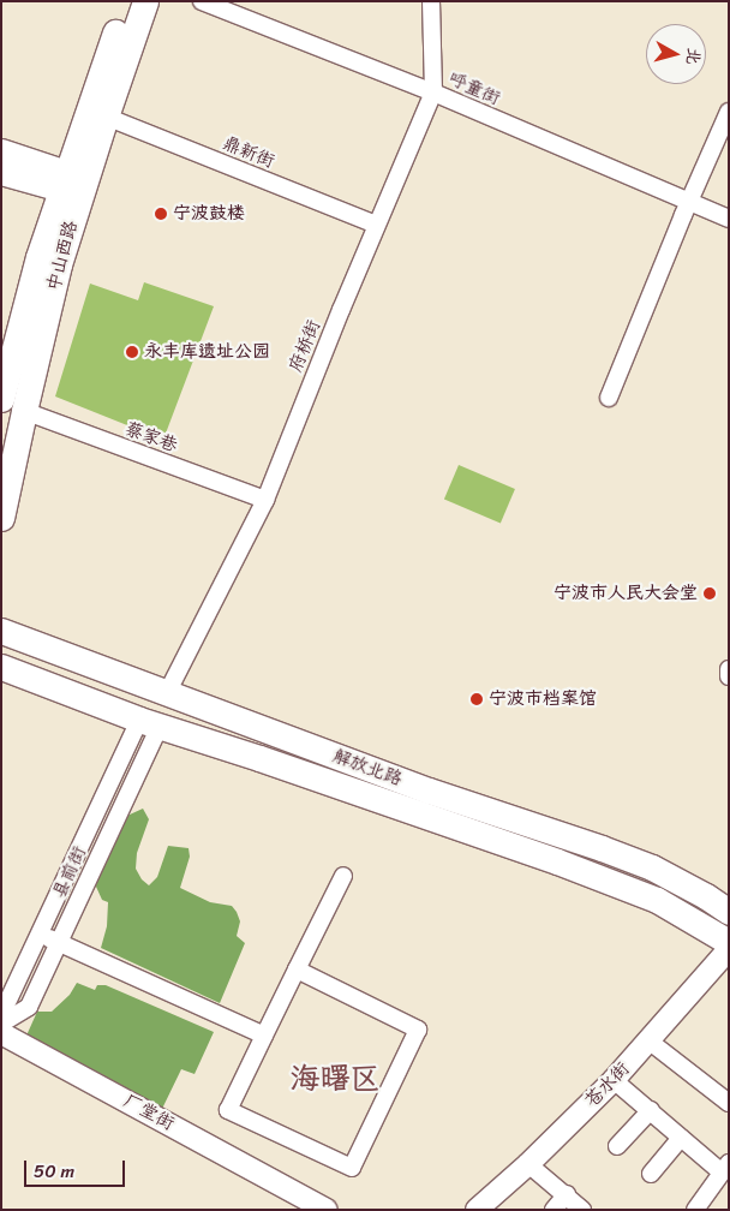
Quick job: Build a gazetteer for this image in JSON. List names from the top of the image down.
{
  "streets": {
    "main road": ["中山西路", "解放北路"],
    "street": [
      "呼童街",
      "鼎新街",
      "府桥街",
      "蔡家巷",
      "县前街",
      "苍水街",
      "厂堂街"
    ]
  },
  "crossings": [
    ["呼童街", "府桥街"],
    ["鼎新街", "中山西路"],
    ["鼎新街", "府桥街"],
    ["中山西路", "蔡家巷"],
    ["府桥街", "蔡家巷"],
    ["府桥街", "解放北路"],
    ["解放北路", "县前街"]
  ],
  "districts": ["海曙区"],
  "places": [
    "宁波鼓楼",
    "永丰库遗址公园",
    "宁波市人民大会堂",
    "宁波市档案馆"
  ],
  "scale_bar": "50 m",
  "north": "right"
}
